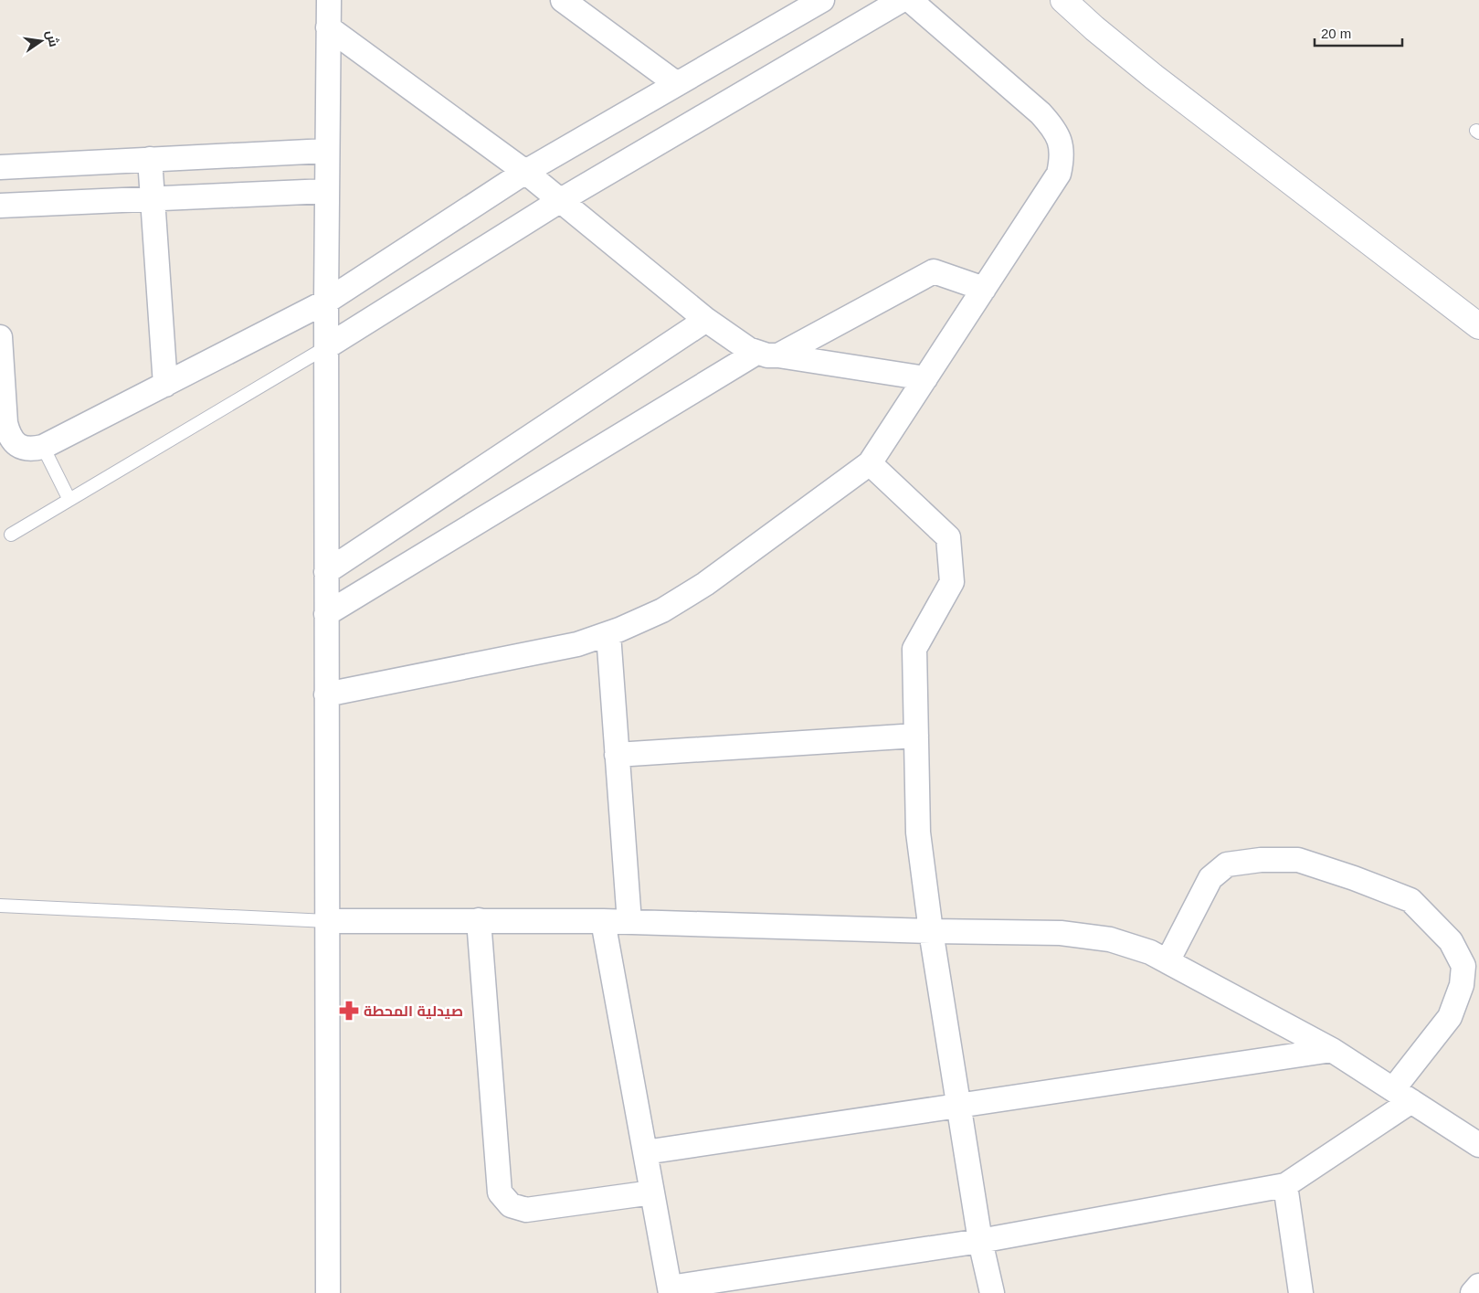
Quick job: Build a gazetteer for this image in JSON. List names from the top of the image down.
{
  "places": {
    "pharmacy": ["صيدلية المحطة"]
  },
  "scale_bar": "20 m",
  "north": "right"
}
